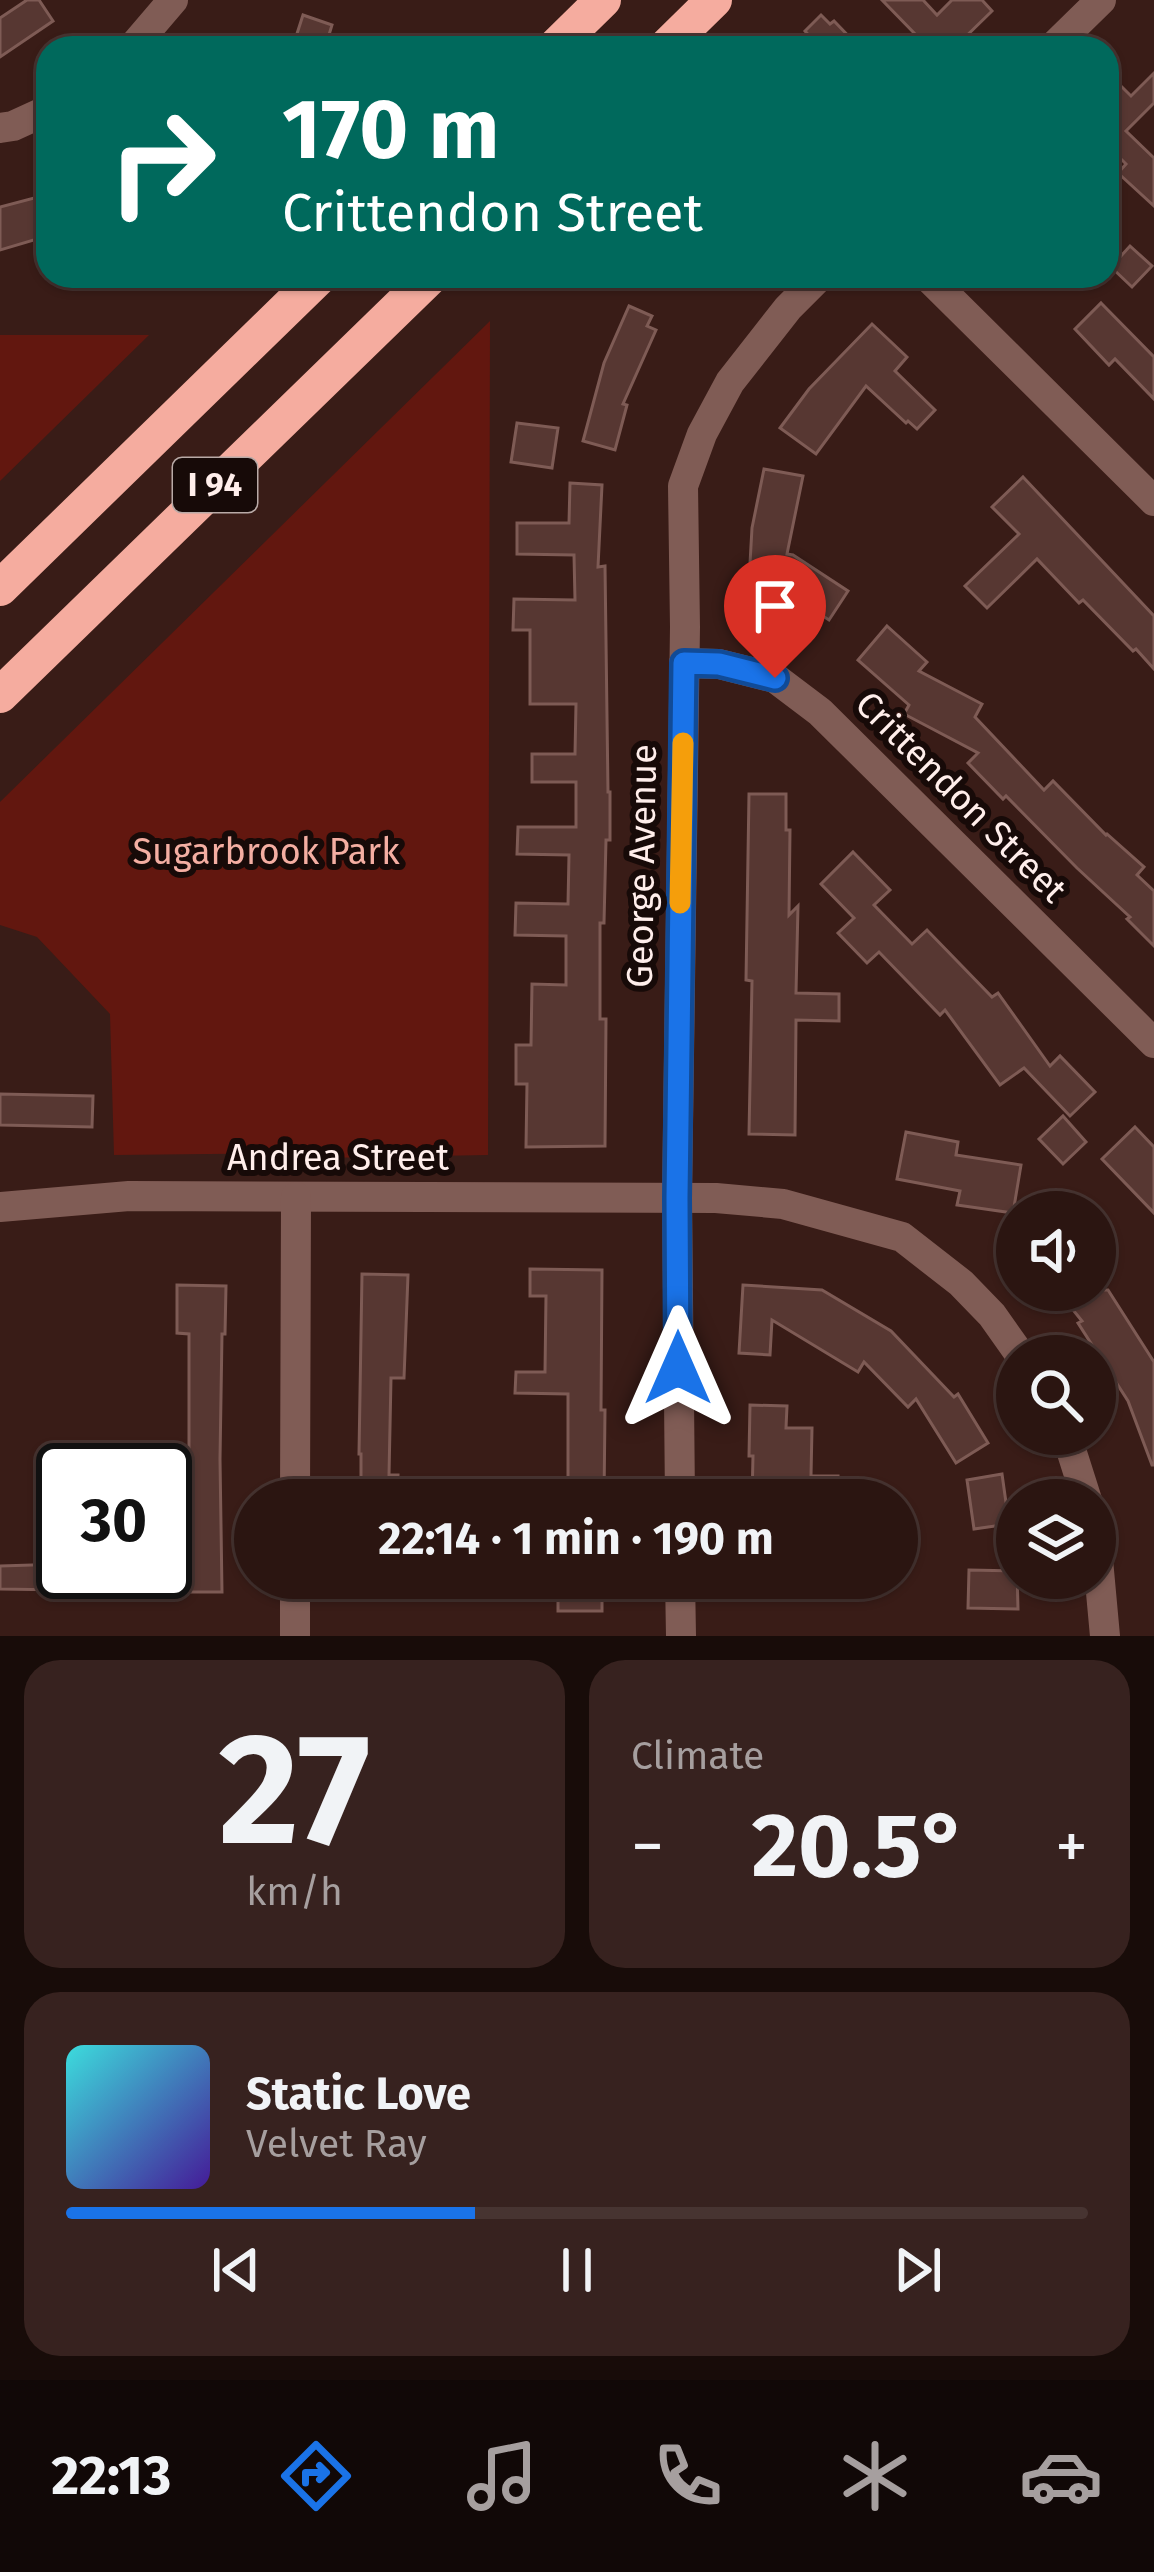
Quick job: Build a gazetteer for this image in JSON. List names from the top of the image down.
{
  "streets": {
    "highway": ["I 94"],
    "street": ["Crittendon Street", "George Avenue", "Andrea Street"]
  },
  "crossings": [
    ["Crittendon Street", "George Avenue"],
    ["George Avenue", "Andrea Street"]
  ],
  "parks": ["Sugarbrook Park"],
  "page": {
    "turn": ["170 m", "Crittendon Street"],
    "limit": "30",
    "trip": "22:14 · 1 min · 190 m",
    "tile": [
      ["27", "km/h"],
      "Climate"
    ],
    "heat": ["−", "20.5°", "+"],
    "song": ["Static Love", "Velvet Ray"],
    "tabs": "22:13"
  }
}
